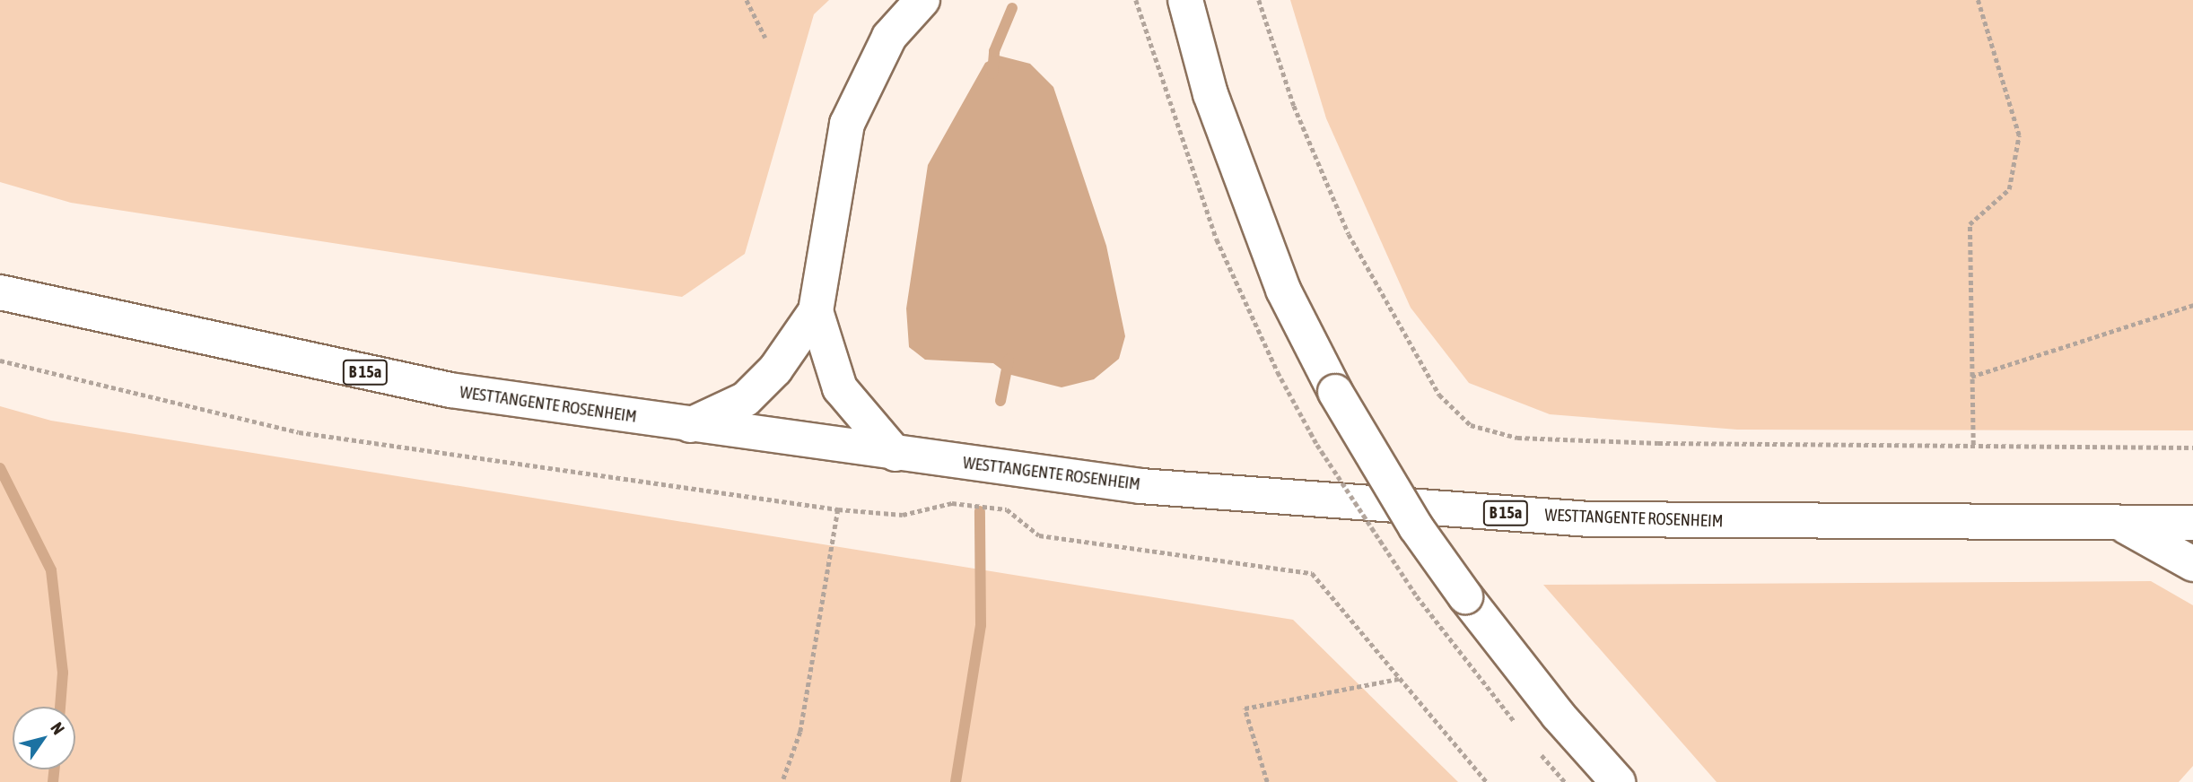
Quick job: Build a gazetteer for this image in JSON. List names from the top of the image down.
{
  "streets": {
    "main road": ["B 15a", "WESTTANGENTE ROSENHEIM"]
  },
  "crossings": [
    ["B 15a", "WESTTANGENTE ROSENHEIM"]
  ],
  "north": "top right"
}
